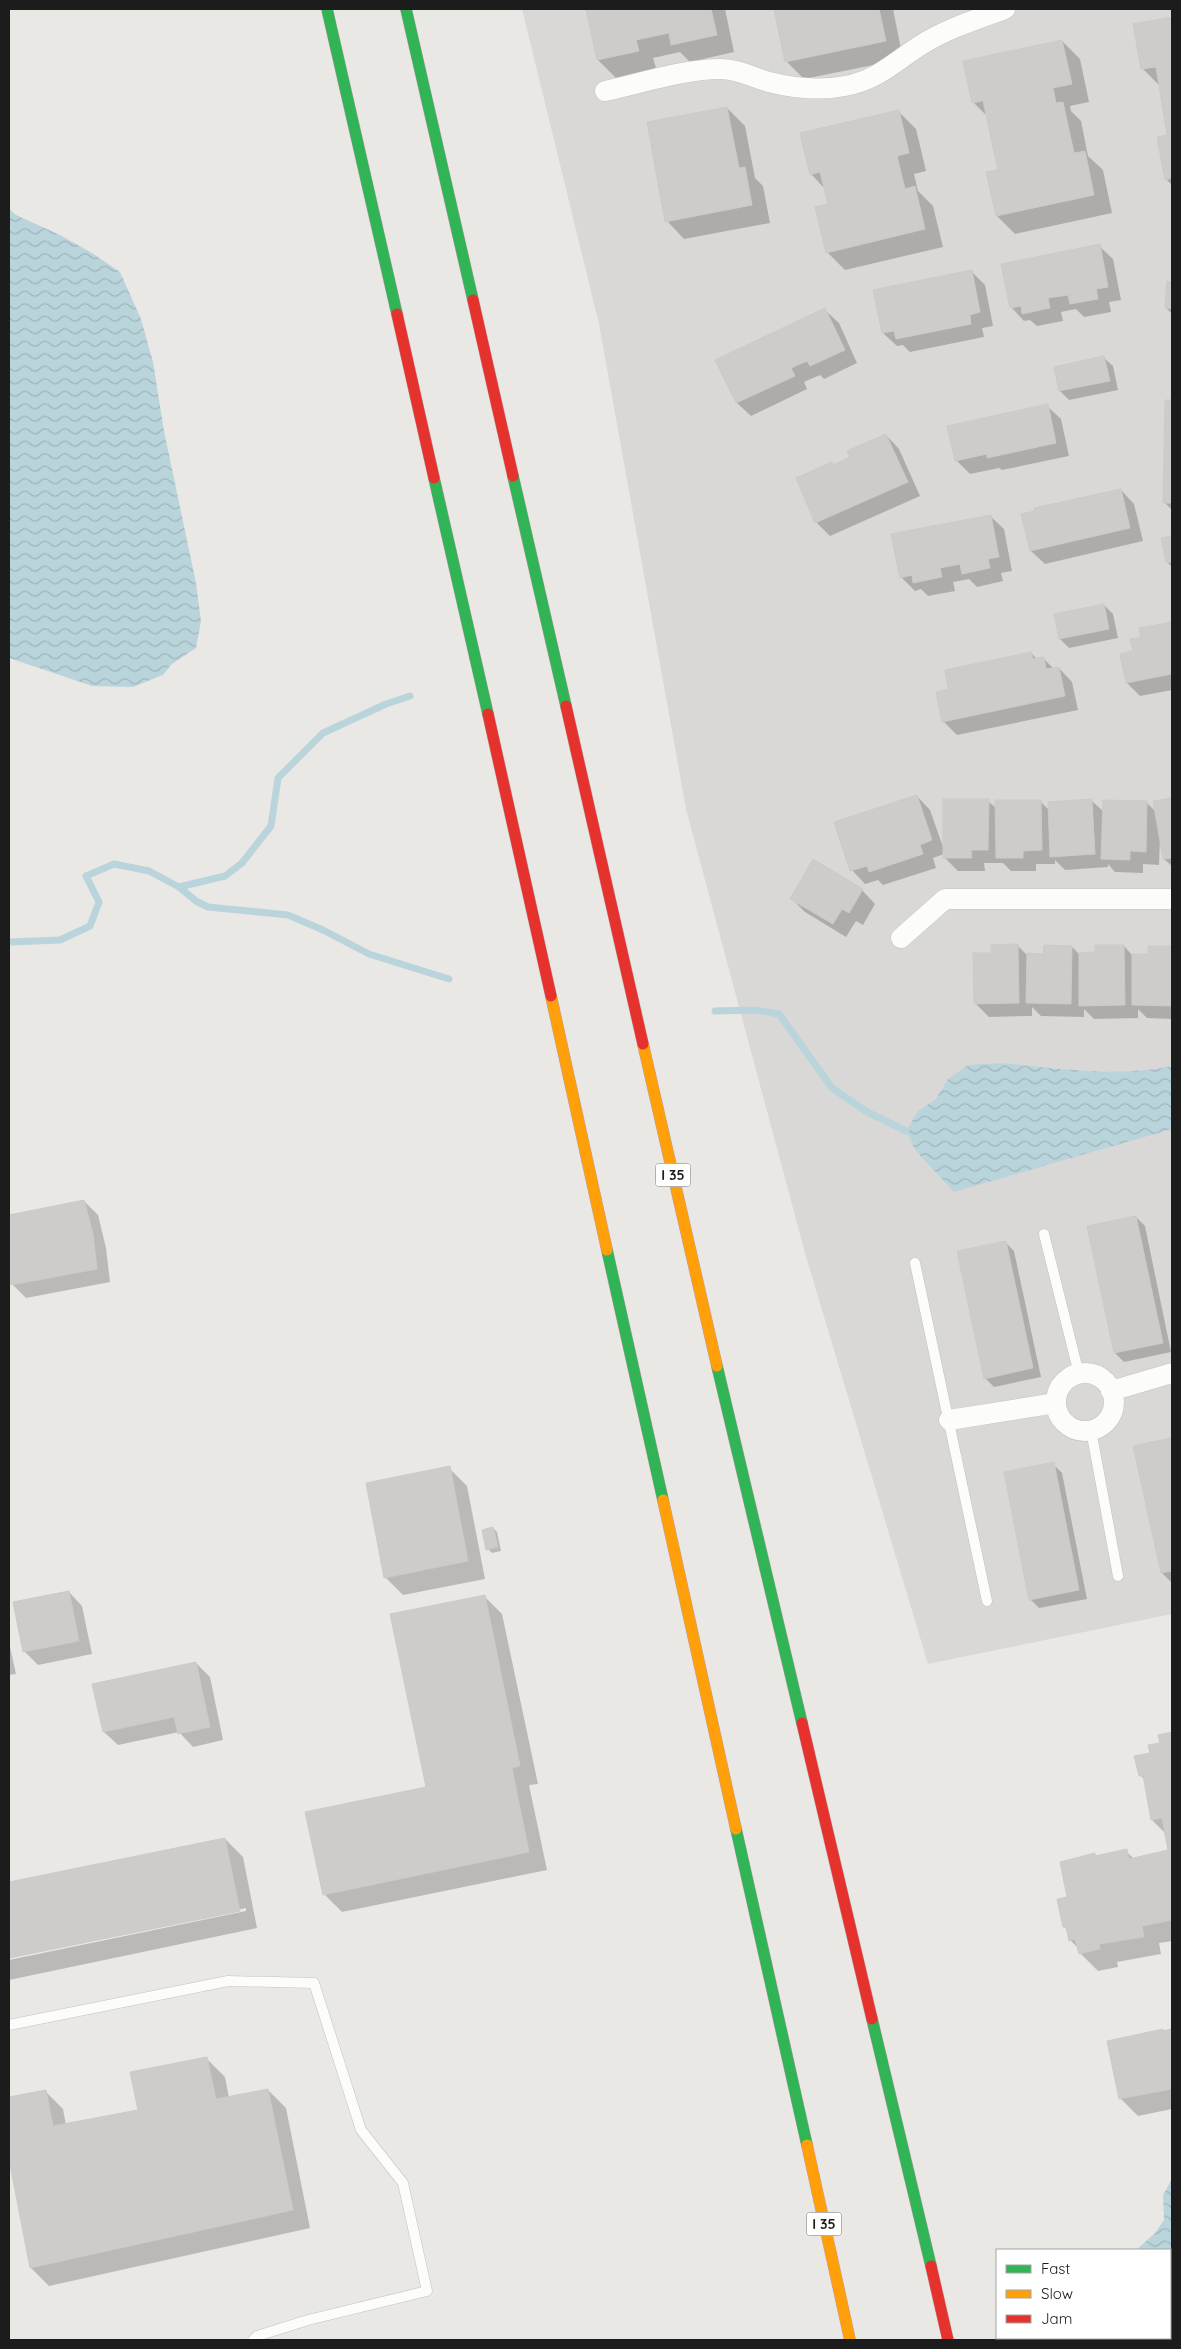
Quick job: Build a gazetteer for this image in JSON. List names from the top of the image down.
{
  "streets": {
    "highway": ["I 35"]
  },
  "legend": ["Fast", "Slow", "Jam"]
}
